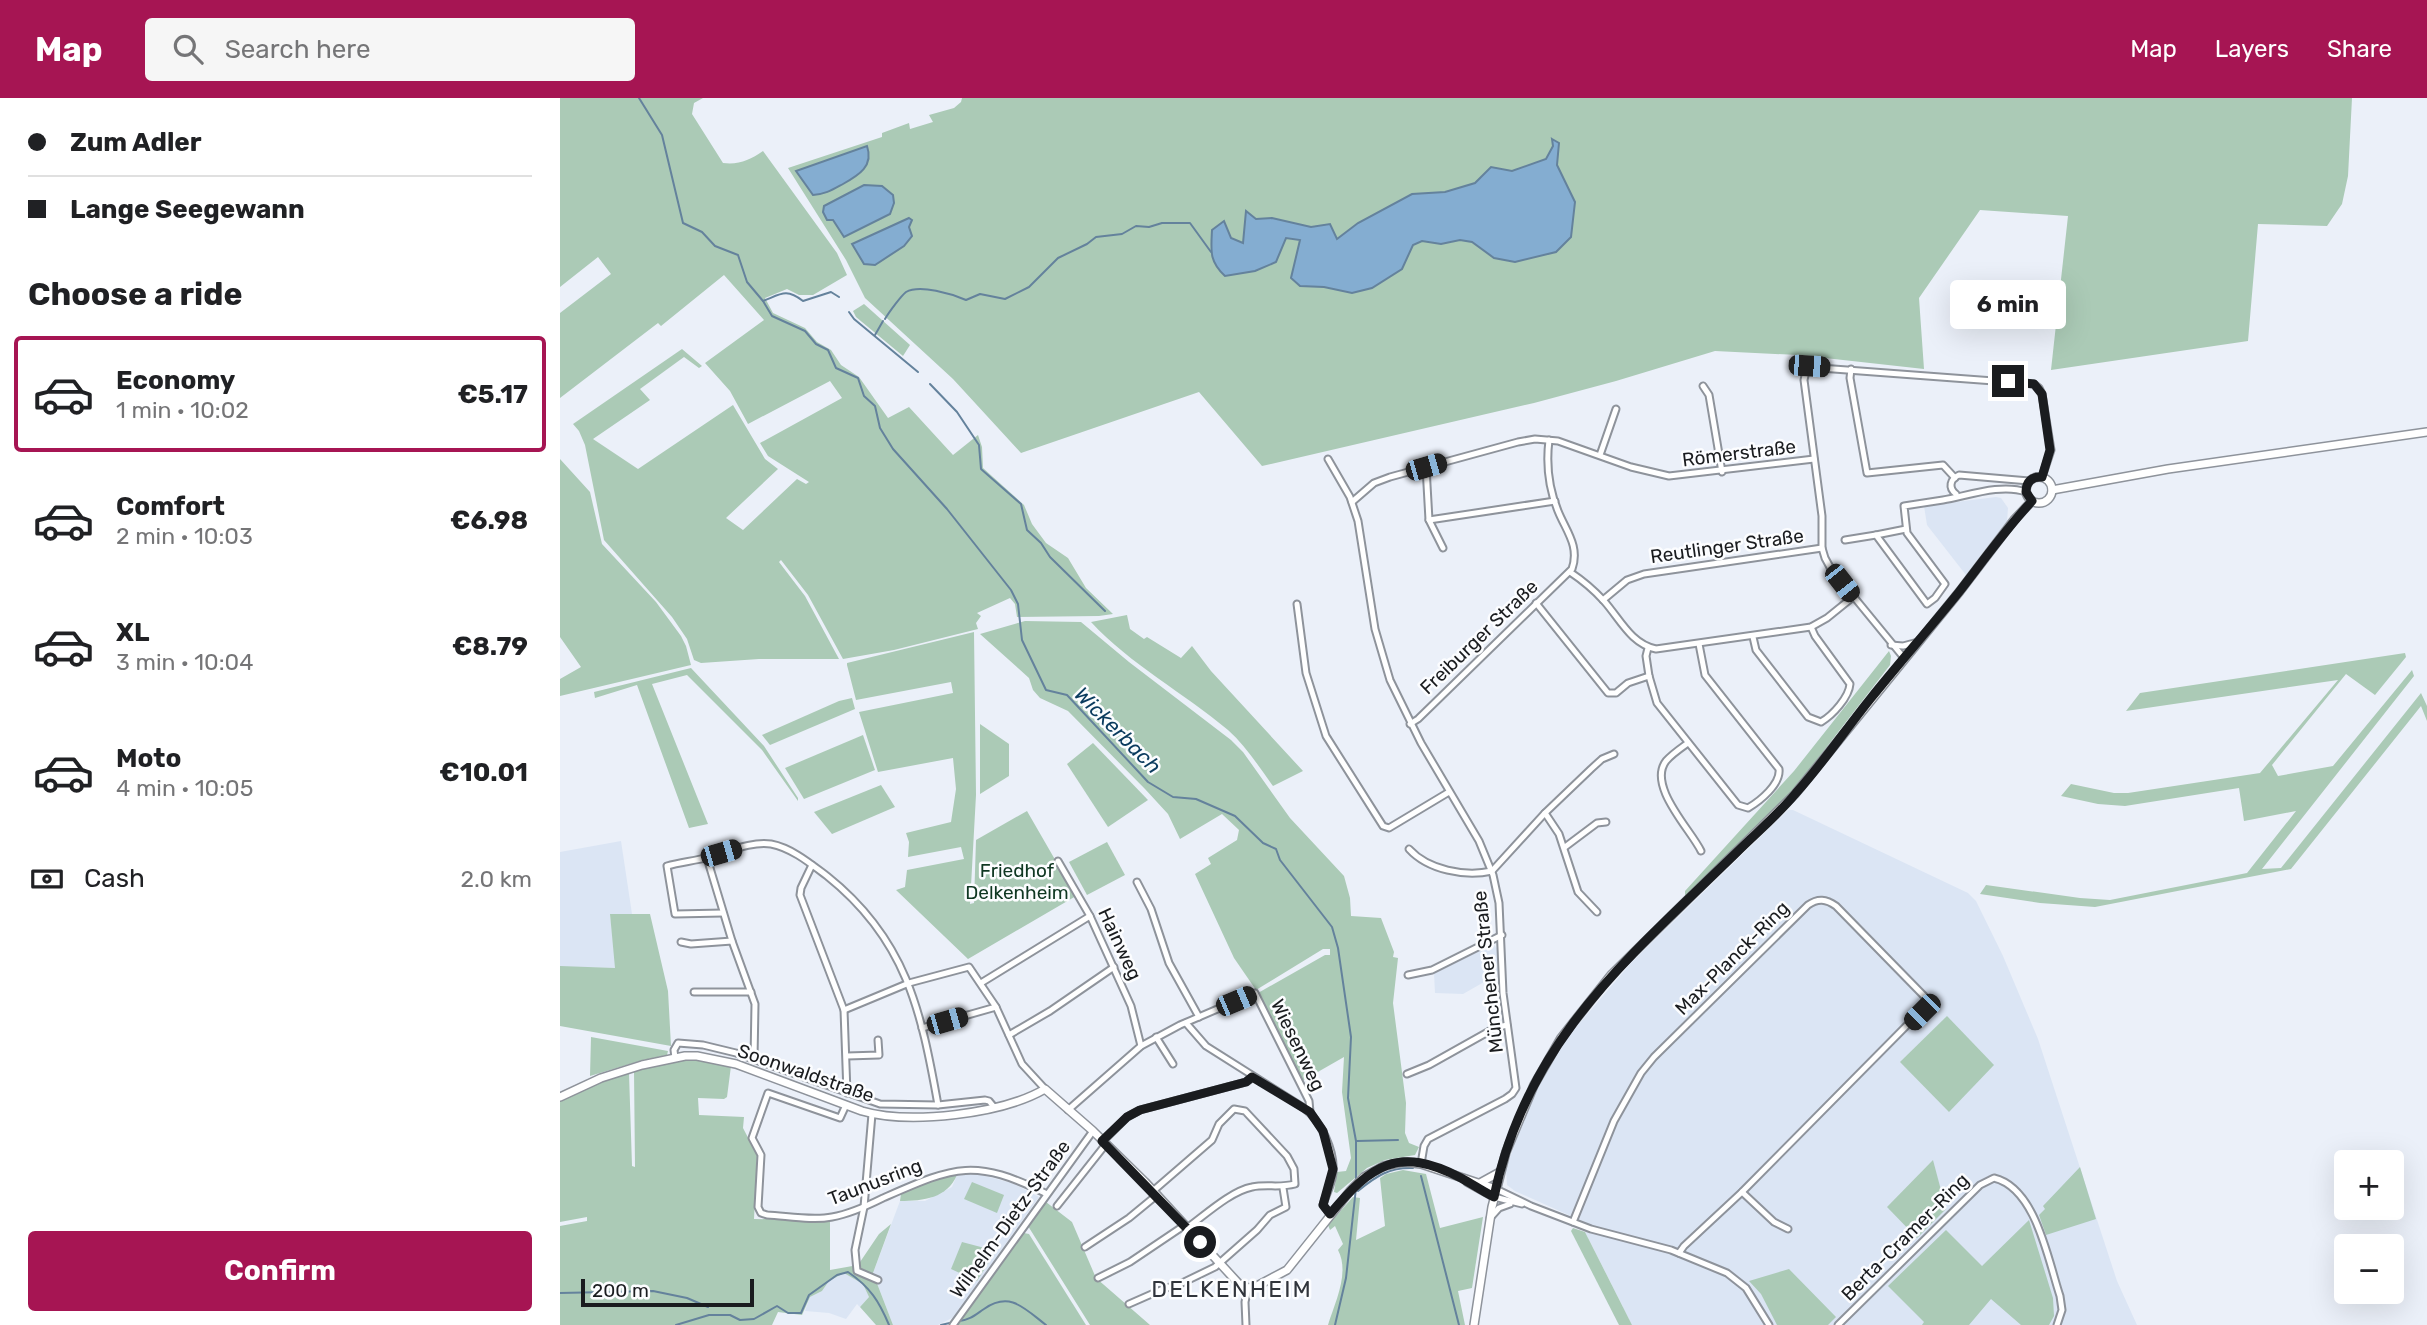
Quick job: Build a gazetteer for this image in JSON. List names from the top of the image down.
{
  "streets": {
    "main road": ["Soonwaldstraße"],
    "street": [
      "Römerstraße",
      "Reutlinger Straße",
      "Freiburger Straße",
      "Hainweg",
      "Max-Planck-Ring",
      "Münchener Straße",
      "Wiesenweg",
      "Taunusring",
      "Wilhelm-Dietz-Straße",
      "Berta-Cramer-Ring"
    ]
  },
  "crossings": [
    ["Römerstraße", "Münchener Straße"],
    ["Freiburger Straße", "Münchener Straße"],
    ["Soonwaldstraße", "Taunusring"],
    ["Taunusring", "Wilhelm-Dietz-Straße"]
  ],
  "districts": ["DELKENHEIM"],
  "water": ["Wickerbach"],
  "parks": ["Friedhof Delkenheim"],
  "scale_bar": "200 m",
  "page": {
    "header": "Map",
    "search": "Search here",
    "nav": ["Map", "Layers", "Share"],
    "banner": ["Zum Adler", "Lange Seegewann"],
    "heading": "Choose a ride",
    "bubble": "6 min",
    "list": [
      {
        "name": "Economy",
        "note": "1 min · 10:02",
        "value": "€5.17"
      },
      {
        "name": "Comfort",
        "note": "2 min · 10:03",
        "value": "€6.98"
      },
      {
        "name": "XL",
        "note": "3 min · 10:04",
        "value": "€8.79"
      },
      {
        "name": "Moto",
        "note": "4 min · 10:05",
        "value": "€10.01"
      }
    ],
    "pay": ["Cash", "2.0 km"],
    "map_buttons": ["+", "−"],
    "buttons": "Confirm",
    "scale": "200 m"
  }
}
